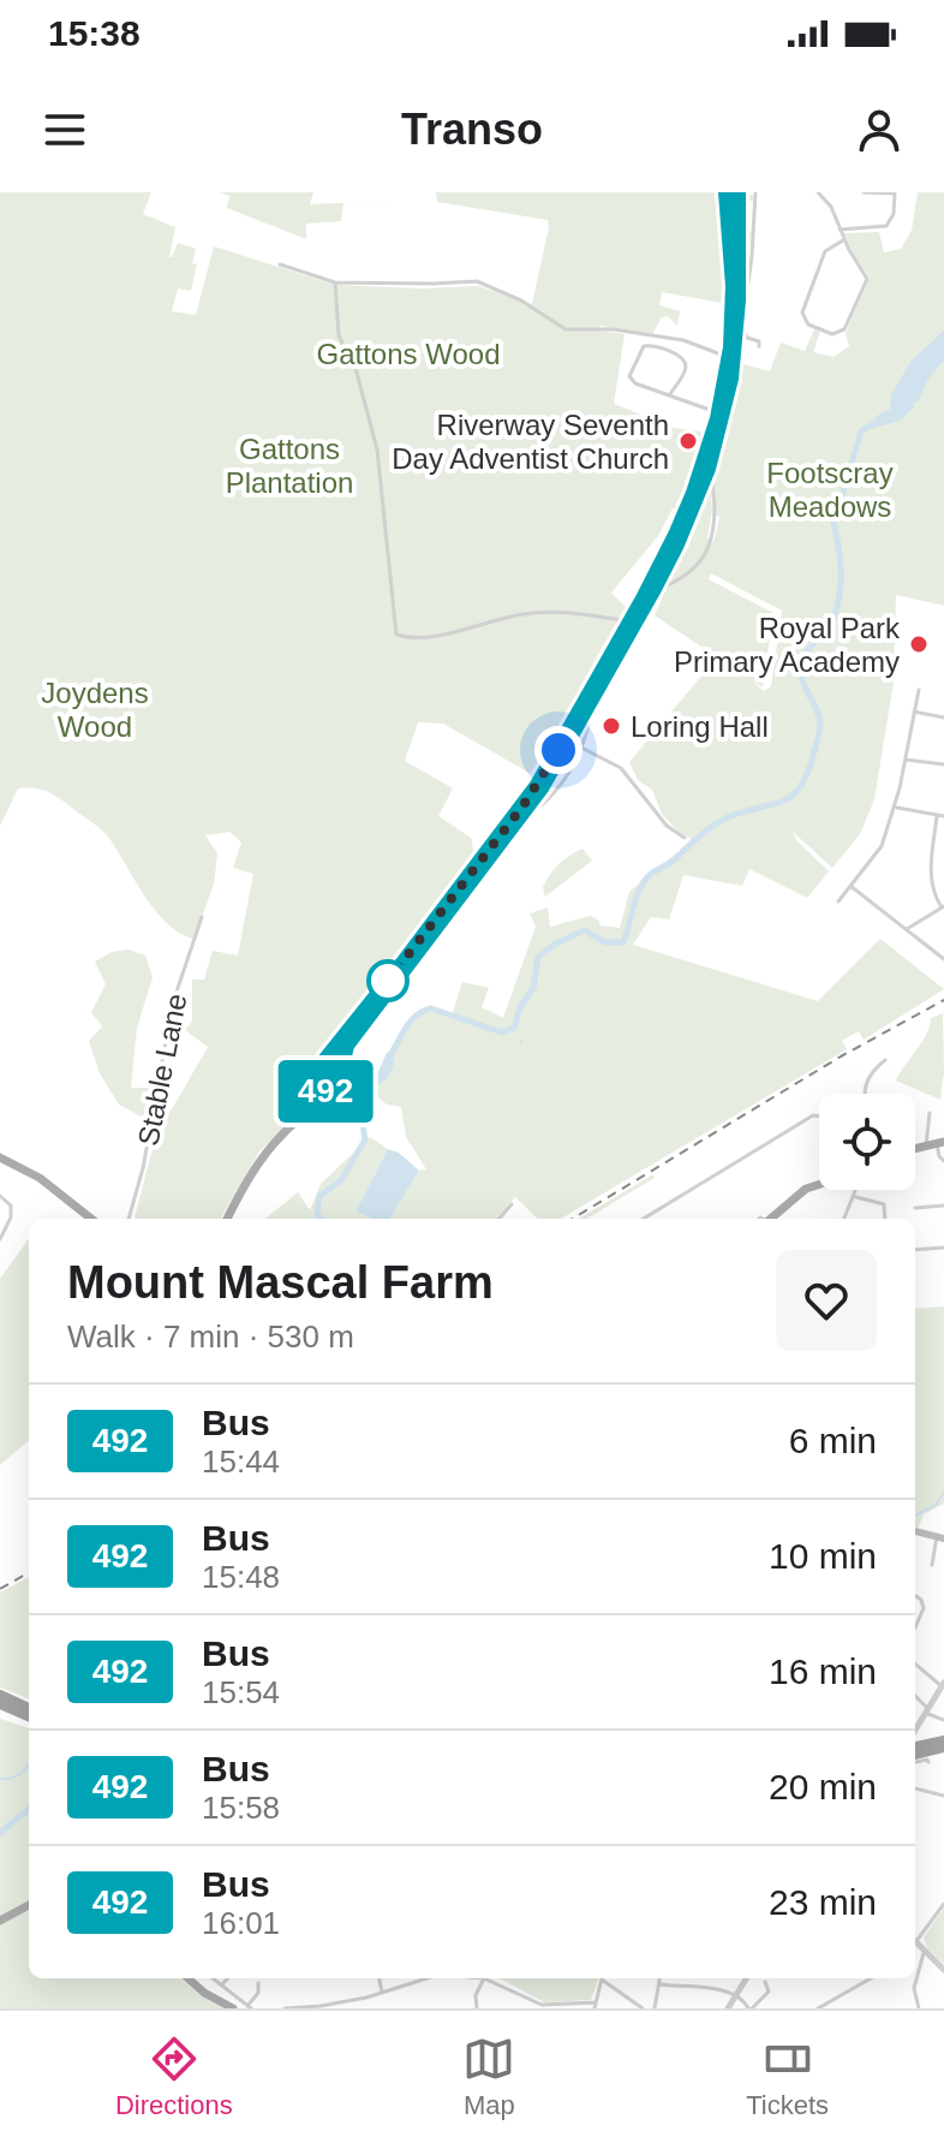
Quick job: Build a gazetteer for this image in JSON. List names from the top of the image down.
{
  "streets": {
    "street": ["Stable Lane"]
  },
  "parks": [
    "Gattons Wood",
    "Gattons Plantation",
    "Footscray Meadows",
    "Joydens Wood"
  ],
  "places": ["Riverway Seventh Day Adventist Church", "Royal Park Primary Academy", "Loring Hall"],
  "lines": ["bus line 492"],
  "page": {
    "status": "15:38",
    "header": "Transo",
    "on_map": "492",
    "heading": ["Mount Mascal Farm", "Walk · 7 min · 530 m"],
    "list": [
      {
        "mark": "492",
        "name": "Bus",
        "note": "15:44",
        "value": "6 min"
      },
      {
        "mark": "492",
        "name": "Bus",
        "note": "15:48",
        "value": "10 min"
      },
      {
        "mark": "492",
        "name": "Bus",
        "note": "15:54",
        "value": "16 min"
      },
      {
        "mark": "492",
        "name": "Bus",
        "note": "15:58",
        "value": "20 min"
      },
      {
        "mark": "492",
        "name": "Bus",
        "note": "16:01",
        "value": "23 min"
      }
    ],
    "tabs": ["Directions", "Map", "Tickets"]
  }
}
